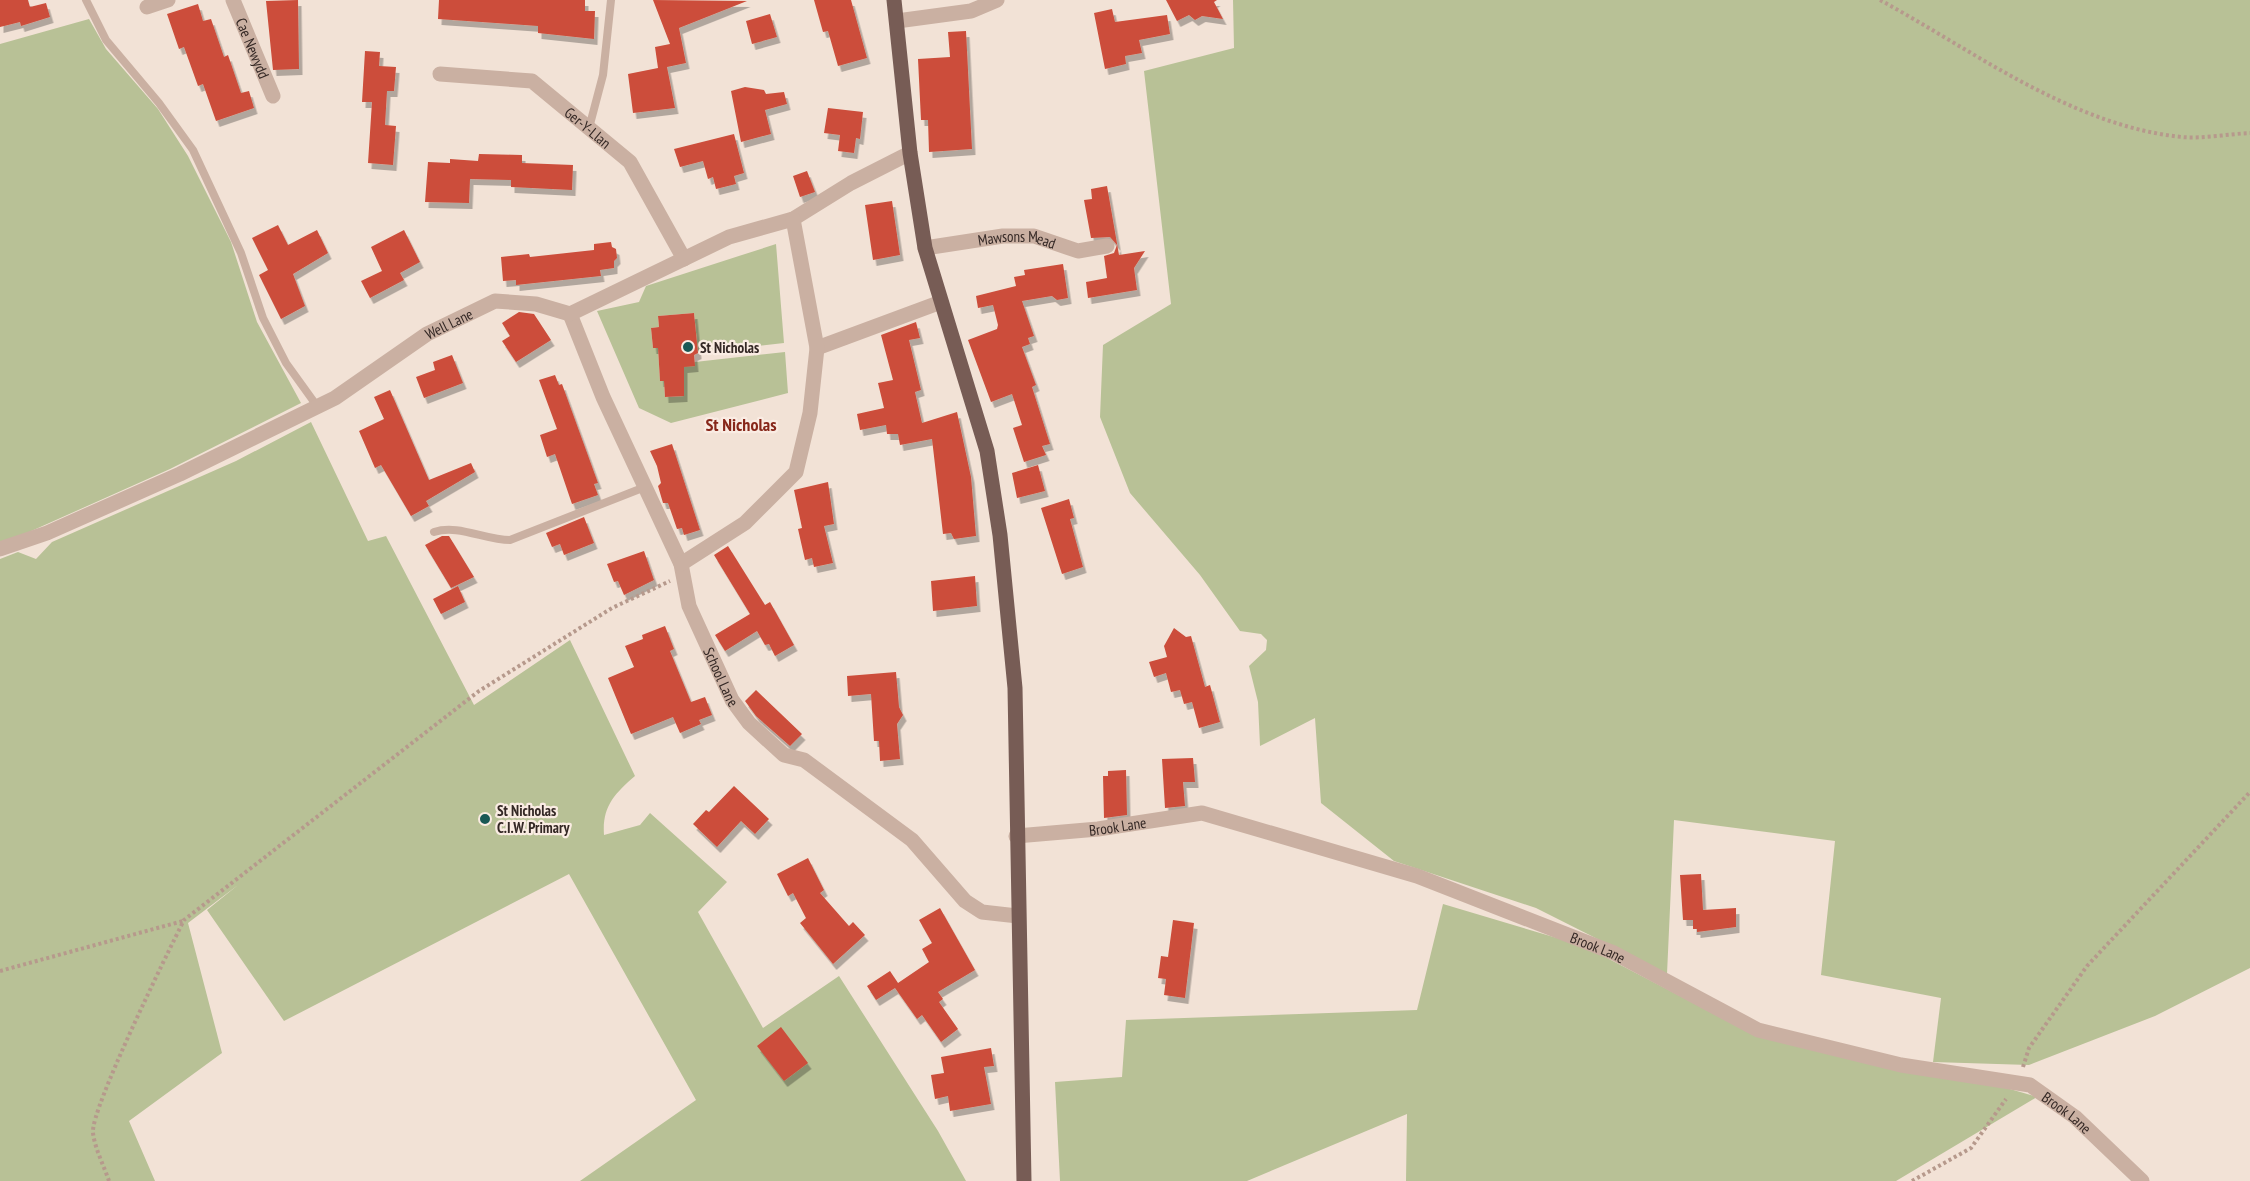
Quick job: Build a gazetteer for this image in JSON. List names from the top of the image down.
{
  "streets": {
    "street": [
      "Cae Newydd",
      "Ger-Y-Llan",
      "Mawsons Mead",
      "Well Lane",
      "School Lane",
      "Brook Lane"
    ]
  },
  "crossings": [
    ["Well Lane", "School Lane"]
  ],
  "districts": ["St Nicholas"],
  "places": ["St Nicholas", "St Nicholas C.I.W. Primary"]
}
